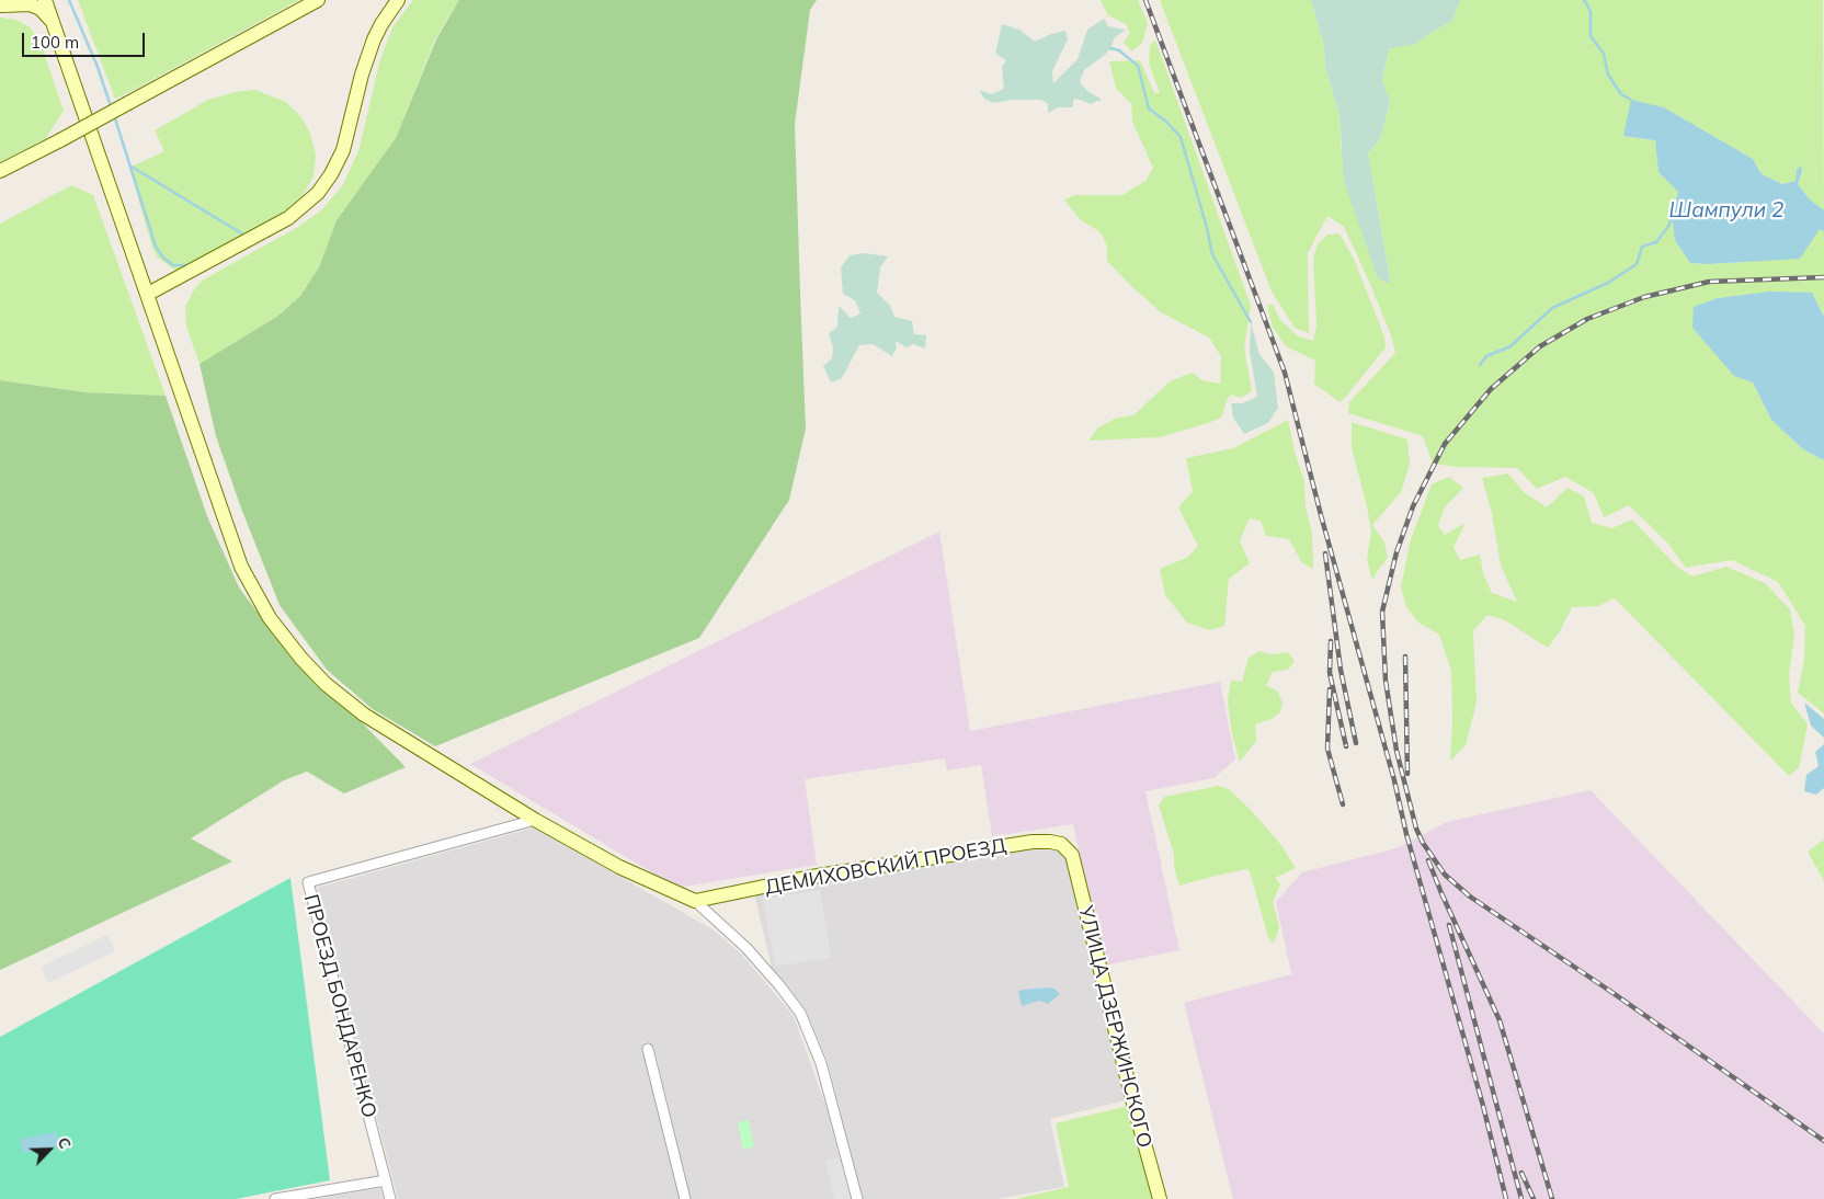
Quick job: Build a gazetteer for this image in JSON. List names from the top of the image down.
{
  "streets": {
    "main road": ["ДЕМИХОВСКИЙ ПРОЕЗД", "УЛИЦА ДЗЕРЖИНСКОГО"],
    "street": ["ПРОЕЗД БОНДАРЕНКО"]
  },
  "crossings": [
    ["ДЕМИХОВСКИЙ ПРОЕЗД", "УЛИЦА ДЗЕРЖИНСКОГО"]
  ],
  "water": ["Шампули 2"],
  "scale_bar": "100 m",
  "north": "top right"
}
